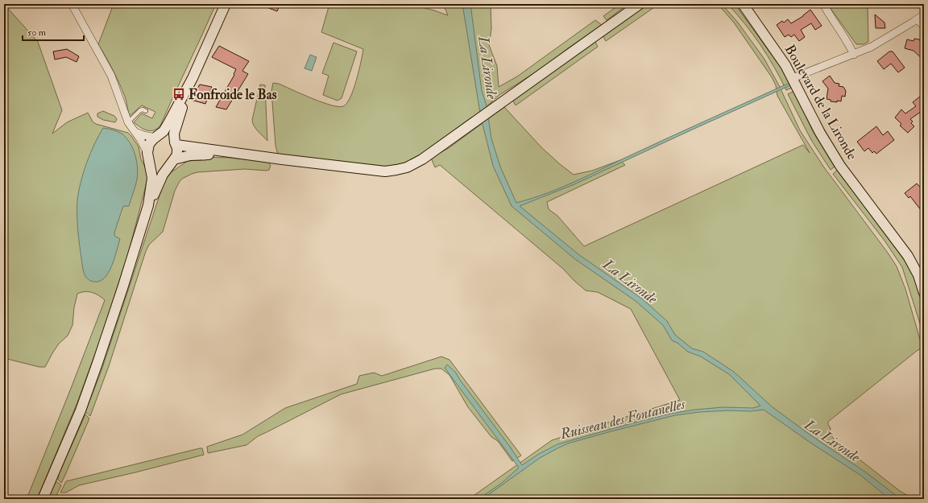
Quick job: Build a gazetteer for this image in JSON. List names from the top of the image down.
{
  "streets": {
    "street": ["Boulevard de la Lironde"]
  },
  "water": ["La Lironde", "Ruisseau des Fontanelles"],
  "places": {
    "bus stop": ["Fonfroide le Bas"]
  },
  "scale_bar": "50 m"
}
